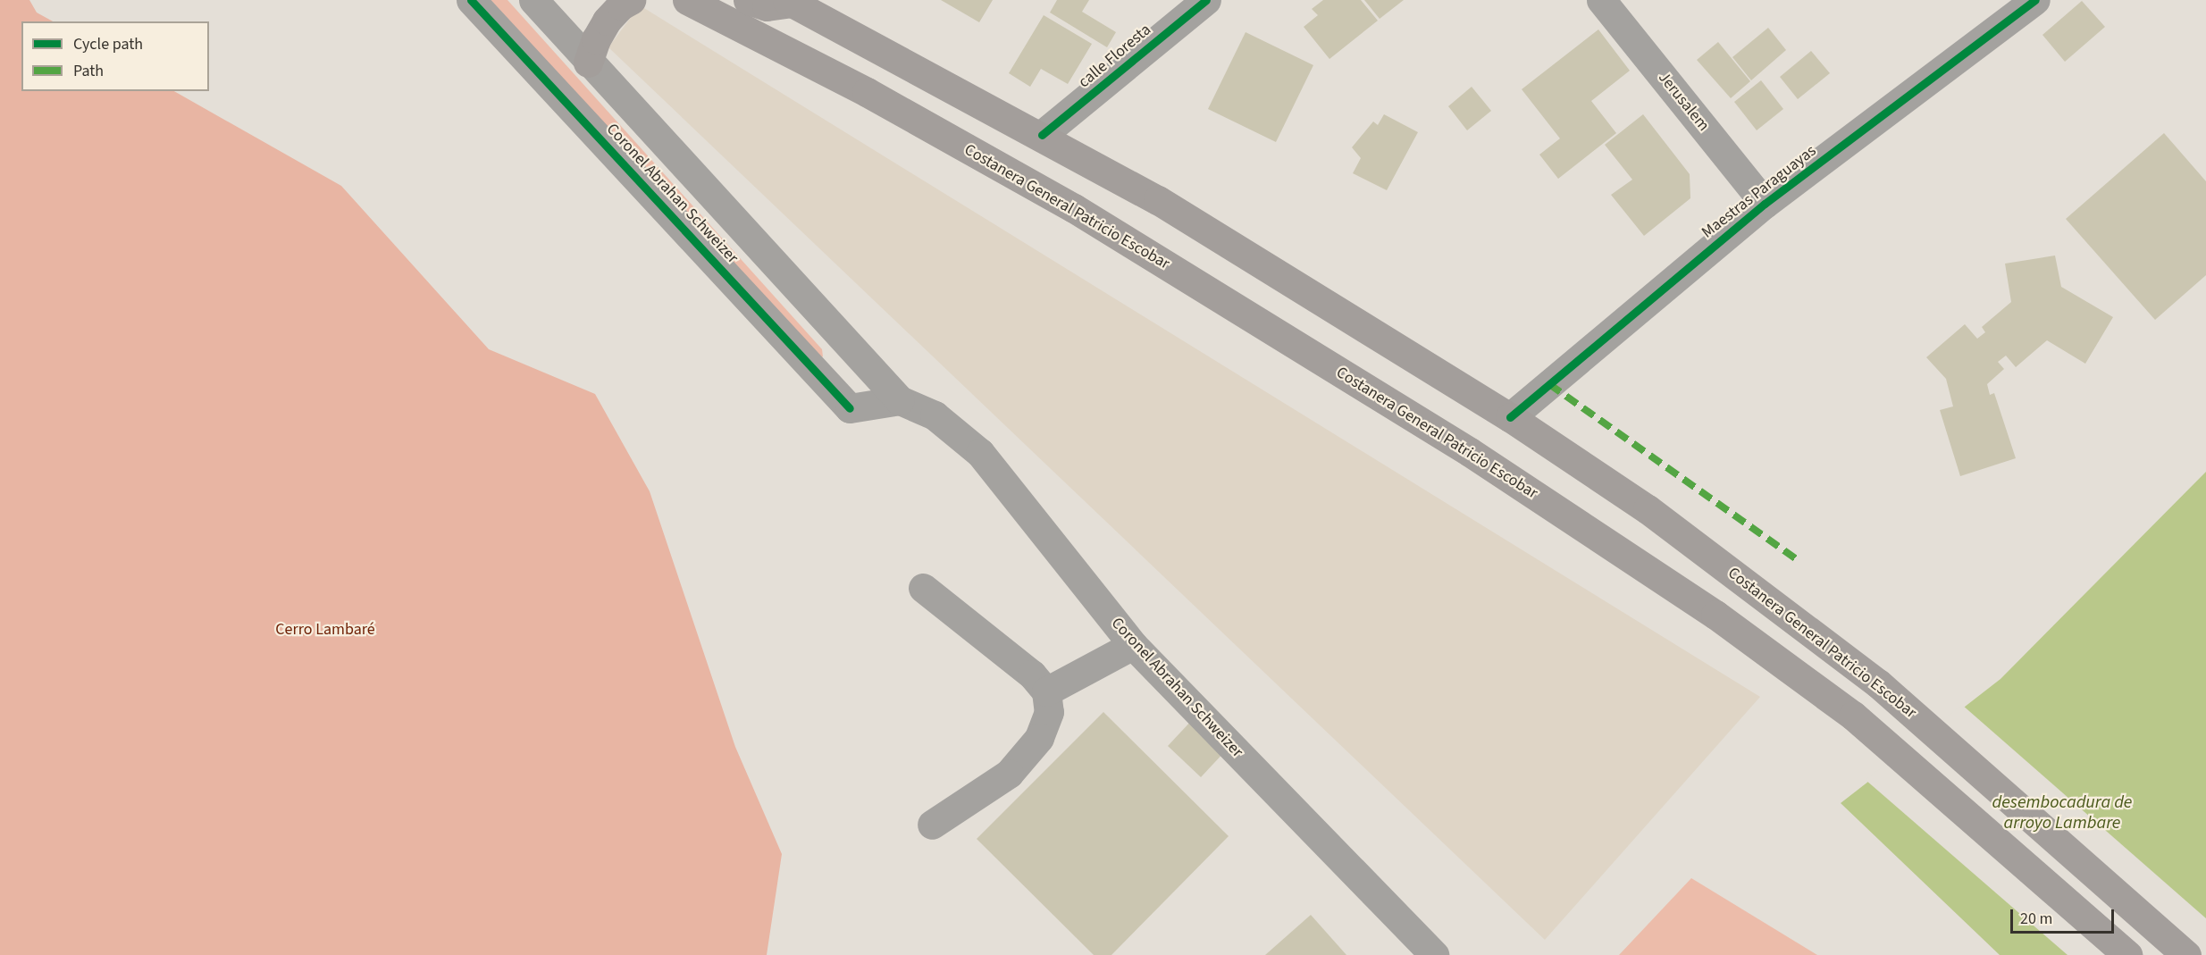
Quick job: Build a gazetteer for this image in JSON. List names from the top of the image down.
{
  "streets": {
    "highway": ["Costanera General Patricio Escobar"],
    "street": [
      "calle Floresta",
      "Jerusalem",
      "Maestras Paraguayas",
      "Coronel Abrahan Schweizer"
    ]
  },
  "crossings": [
    ["calle Floresta", "Costanera General Patricio Escobar"],
    ["Jerusalem", "Maestras Paraguayas"],
    ["Maestras Paraguayas", "Costanera General Patricio Escobar"]
  ],
  "water": ["desembocadura de arroyo Lambare"],
  "parks": ["Cerro Lambaré"],
  "legend": ["Cycle path", "Path"],
  "scale_bar": "20 m"
}
